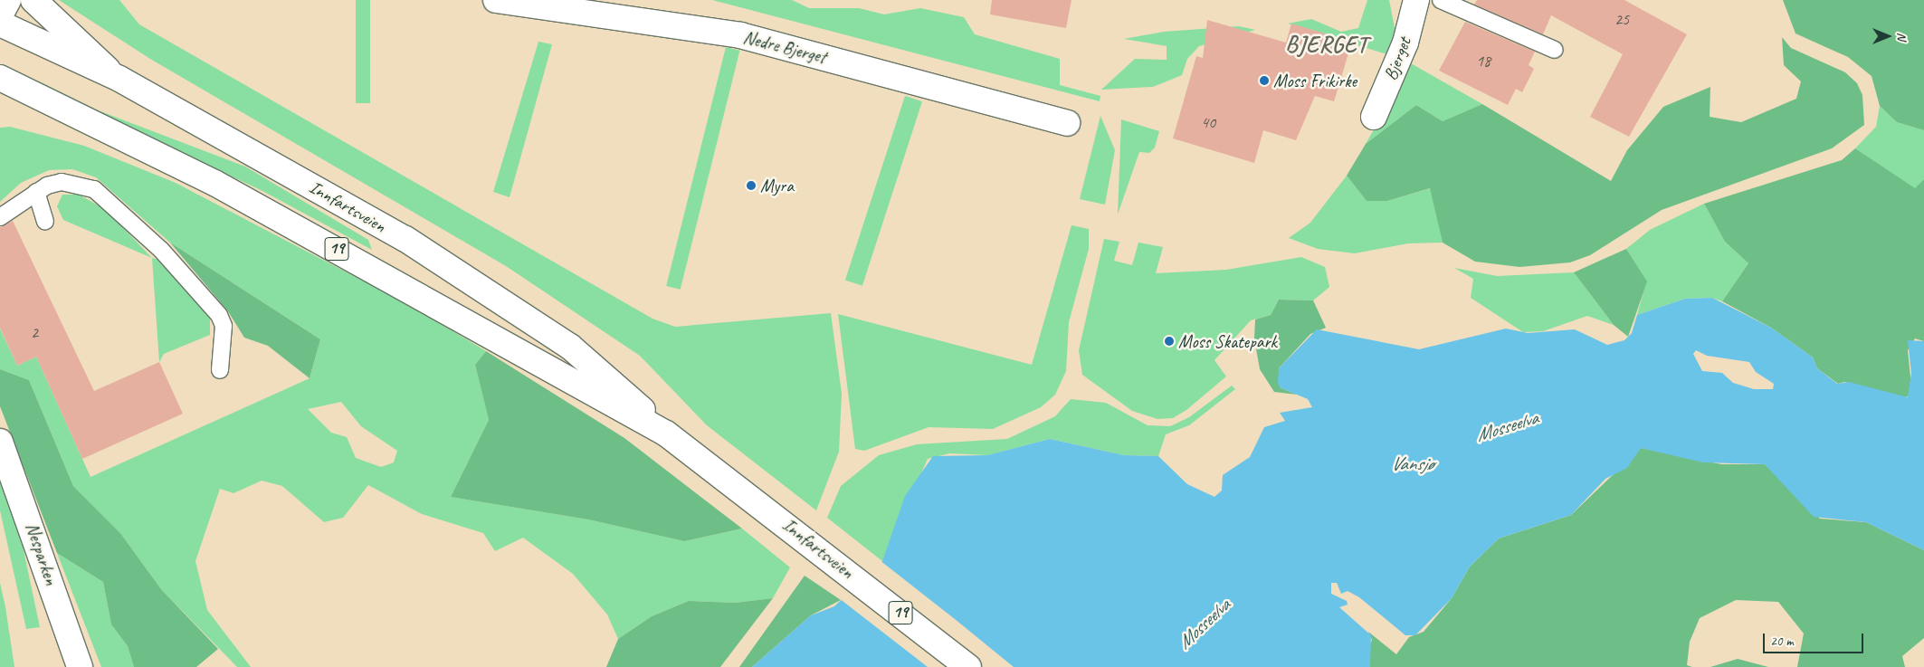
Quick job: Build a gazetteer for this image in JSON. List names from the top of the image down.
{
  "streets": {
    "main road": [
      "Nedre Bjerget",
      "Bjerget",
      "Innfartsveien",
      "19",
      "Nesparken"
    ]
  },
  "districts": ["BJERGET"],
  "water": ["Mosseelva", "Vansjø"],
  "places": ["Moss Frikirke", "Myra", "Moss Skatepark"],
  "house_numbers": [
    "25",
    "18",
    "40",
    "2"
  ],
  "scale_bar": "20 m",
  "north": "right"
}
